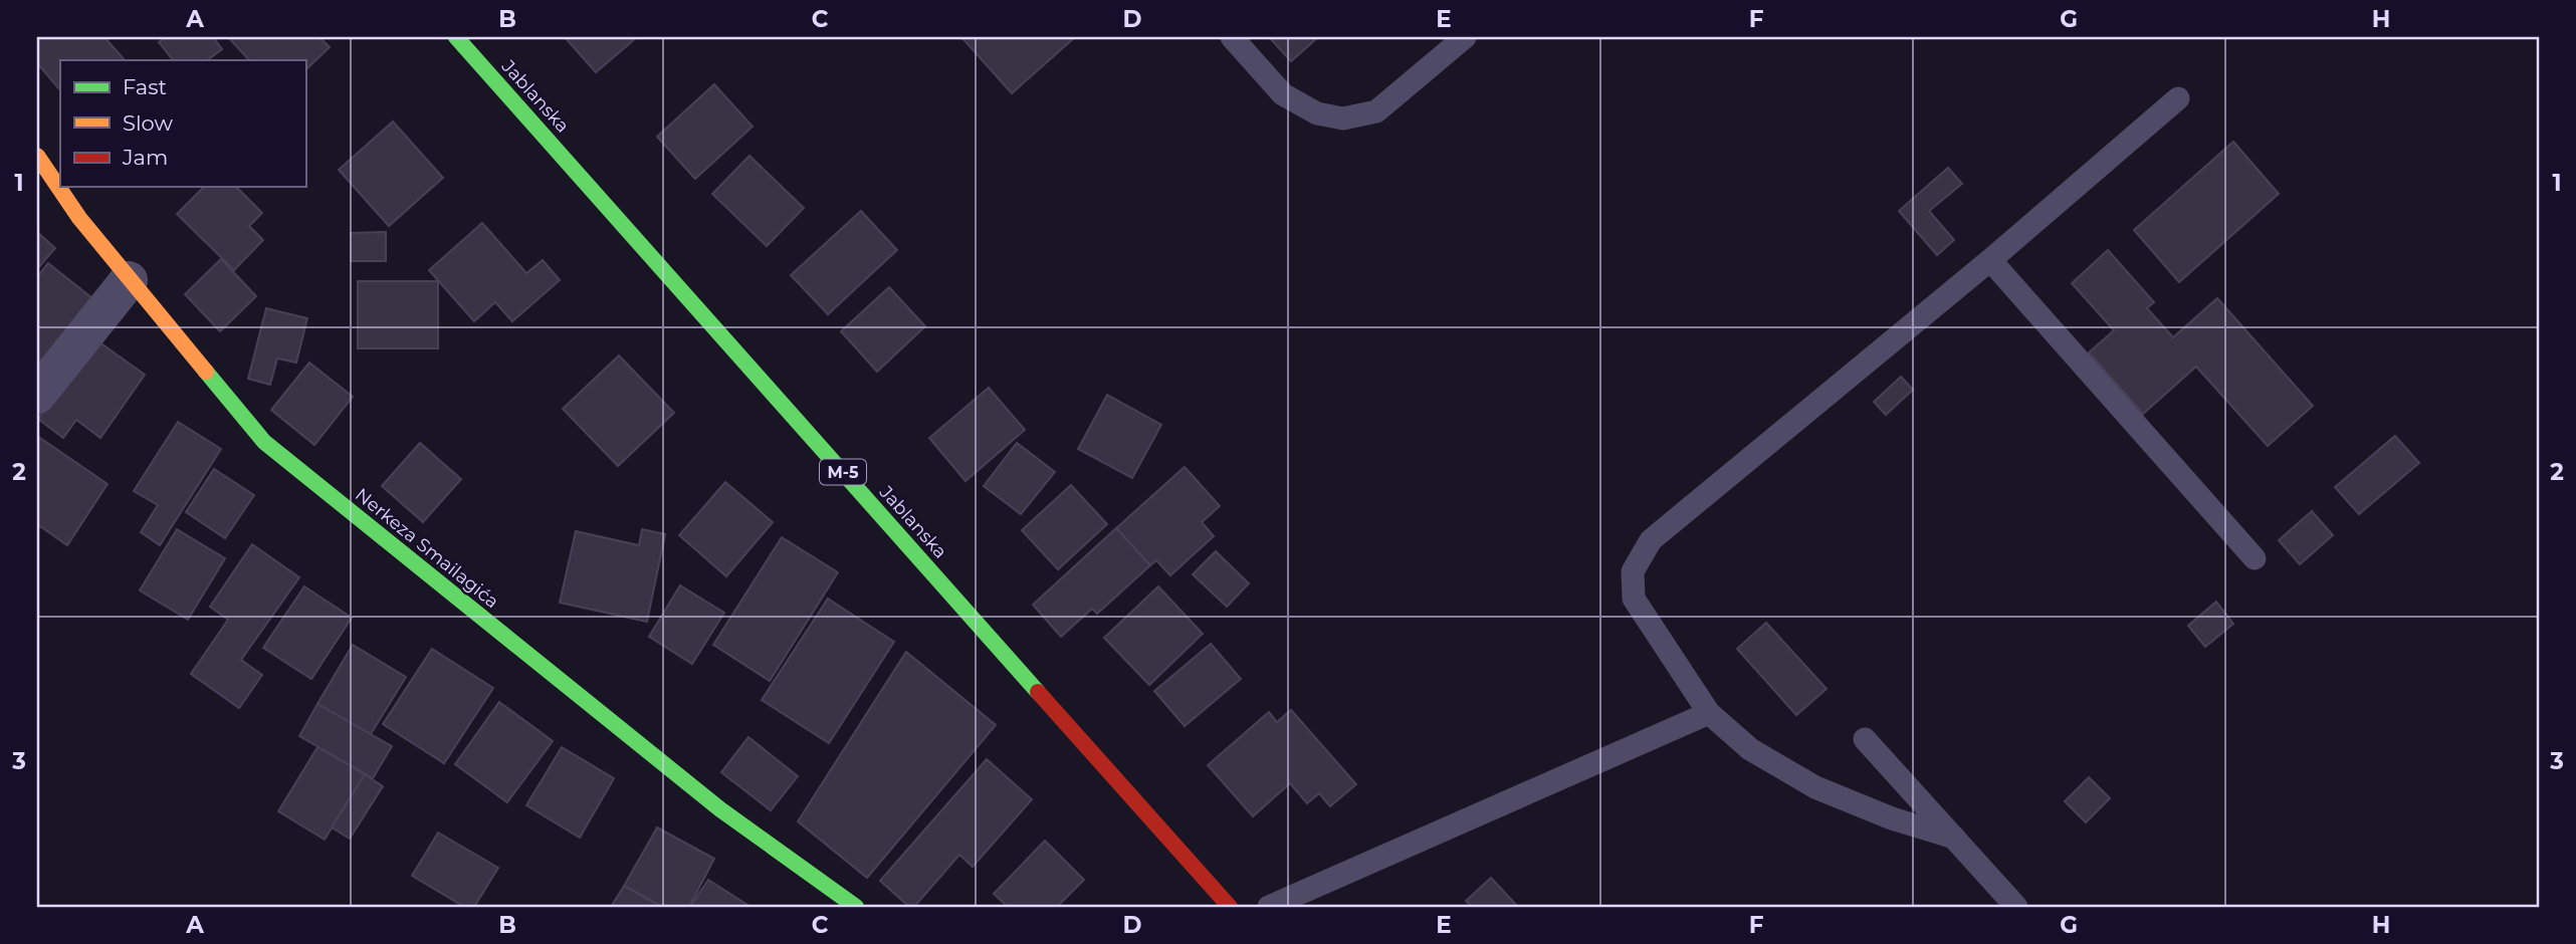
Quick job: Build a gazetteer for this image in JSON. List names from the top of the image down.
{
  "streets": {
    "main road": ["Jablanska", "M-5", "Nerkeza Smailagića"]
  },
  "legend": ["Fast", "Slow", "Jam"],
  "grid": {
    "columns": [
      "A",
      "B",
      "C",
      "D",
      "E",
      "F",
      "G",
      "H"
    ],
    "rows": ["1", "2", "3"]
  }
}
